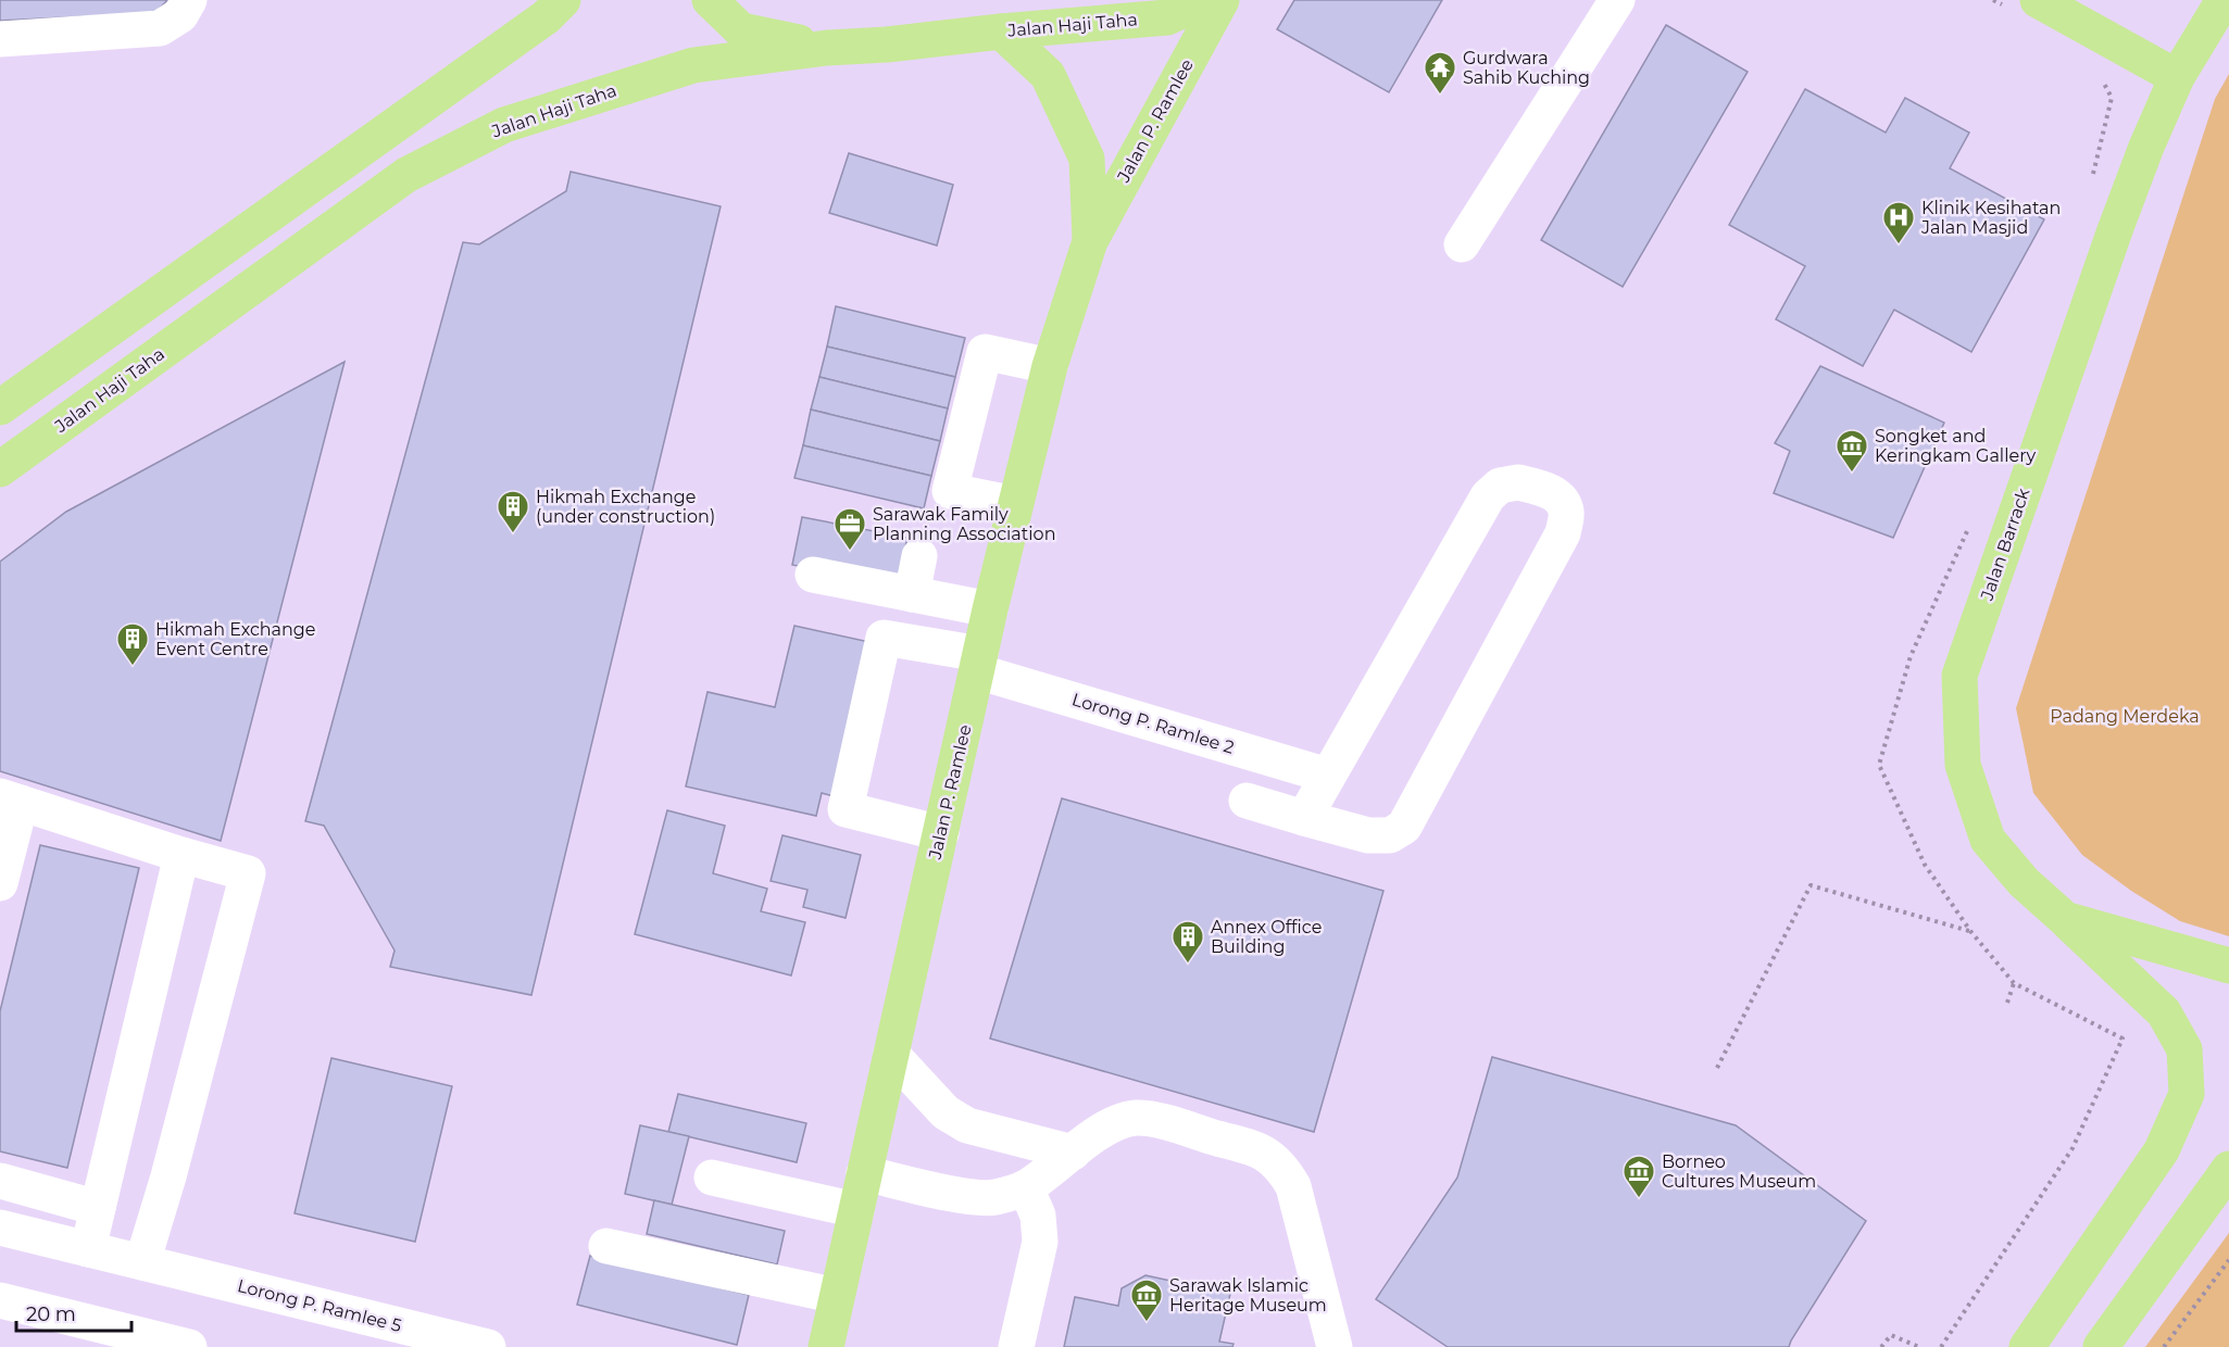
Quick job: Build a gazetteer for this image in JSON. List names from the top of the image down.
{
  "streets": {
    "main road": ["Jalan Haji Taha", "Jalan P. Ramlee", "Jalan Barrack"],
    "street": ["Lorong P. Ramlee 2", "Lorong P. Ramlee 5"]
  },
  "crossings": [
    ["Jalan Haji Taha", "Jalan P. Ramlee"],
    ["Jalan P. Ramlee", "Lorong P. Ramlee 2"]
  ],
  "parks": ["Padang Merdeka"],
  "places": {
    "temple": ["Gurdwara Sahib Kuching"],
    "hospital": ["Klinik Kesihatan Jalan Masjid"],
    "museum": ["Songket and Keringkam Gallery", "Borneo Cultures Museum", "Sarawak Islamic Heritage Museum"],
    "building": ["Hikmah Exchange (under construction)", "Hikmah Exchange Event Centre", "Annex Office Building"],
    "office": ["Sarawak Family Planning Association"]
  },
  "scale_bar": "20 m"
}
